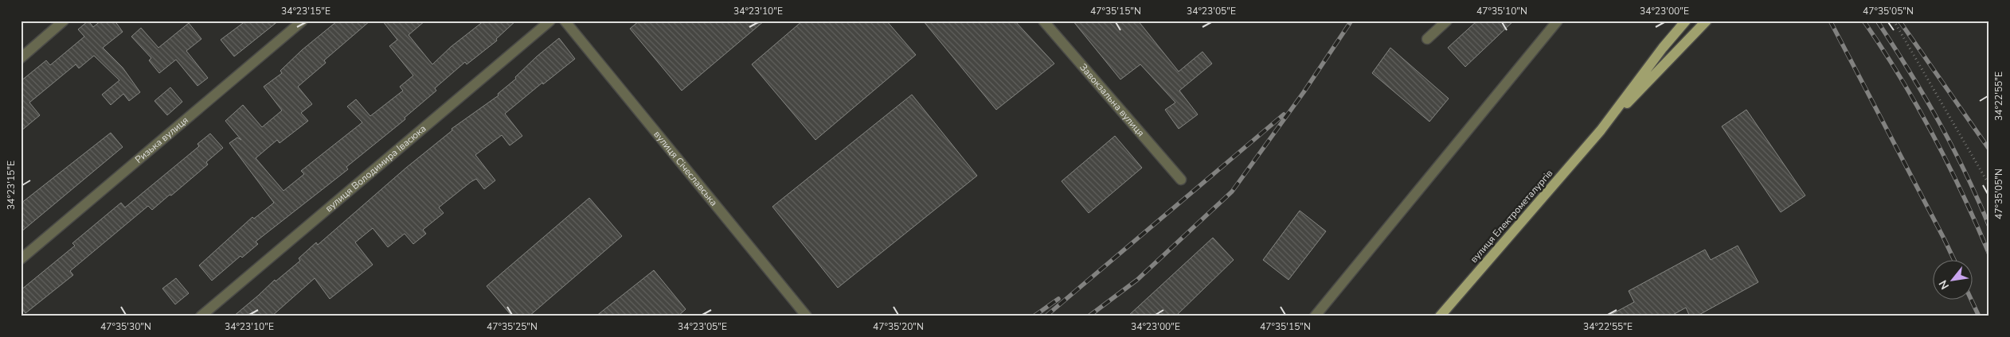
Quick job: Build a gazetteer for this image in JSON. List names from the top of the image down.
{
  "streets": {
    "main road": ["вулиця Електрометалургів"],
    "street": [
      "Завокзальна вулиця",
      "Ризька вулиця",
      "вулиця Володимира Івасюка",
      "вулиця Січеславська"
    ]
  },
  "north": "bottom left",
  "coordinates": [
    "34°23'15\"E",
    "34°23'10\"E",
    "47°35'15\"N",
    "34°23'05\"E",
    "47°35'10\"N",
    "34°23'00\"E",
    "47°35'05\"N",
    "34°22'55\"E",
    "47°35'30\"N",
    "47°35'25\"N",
    "47°35'20\"N"
  ]
}
